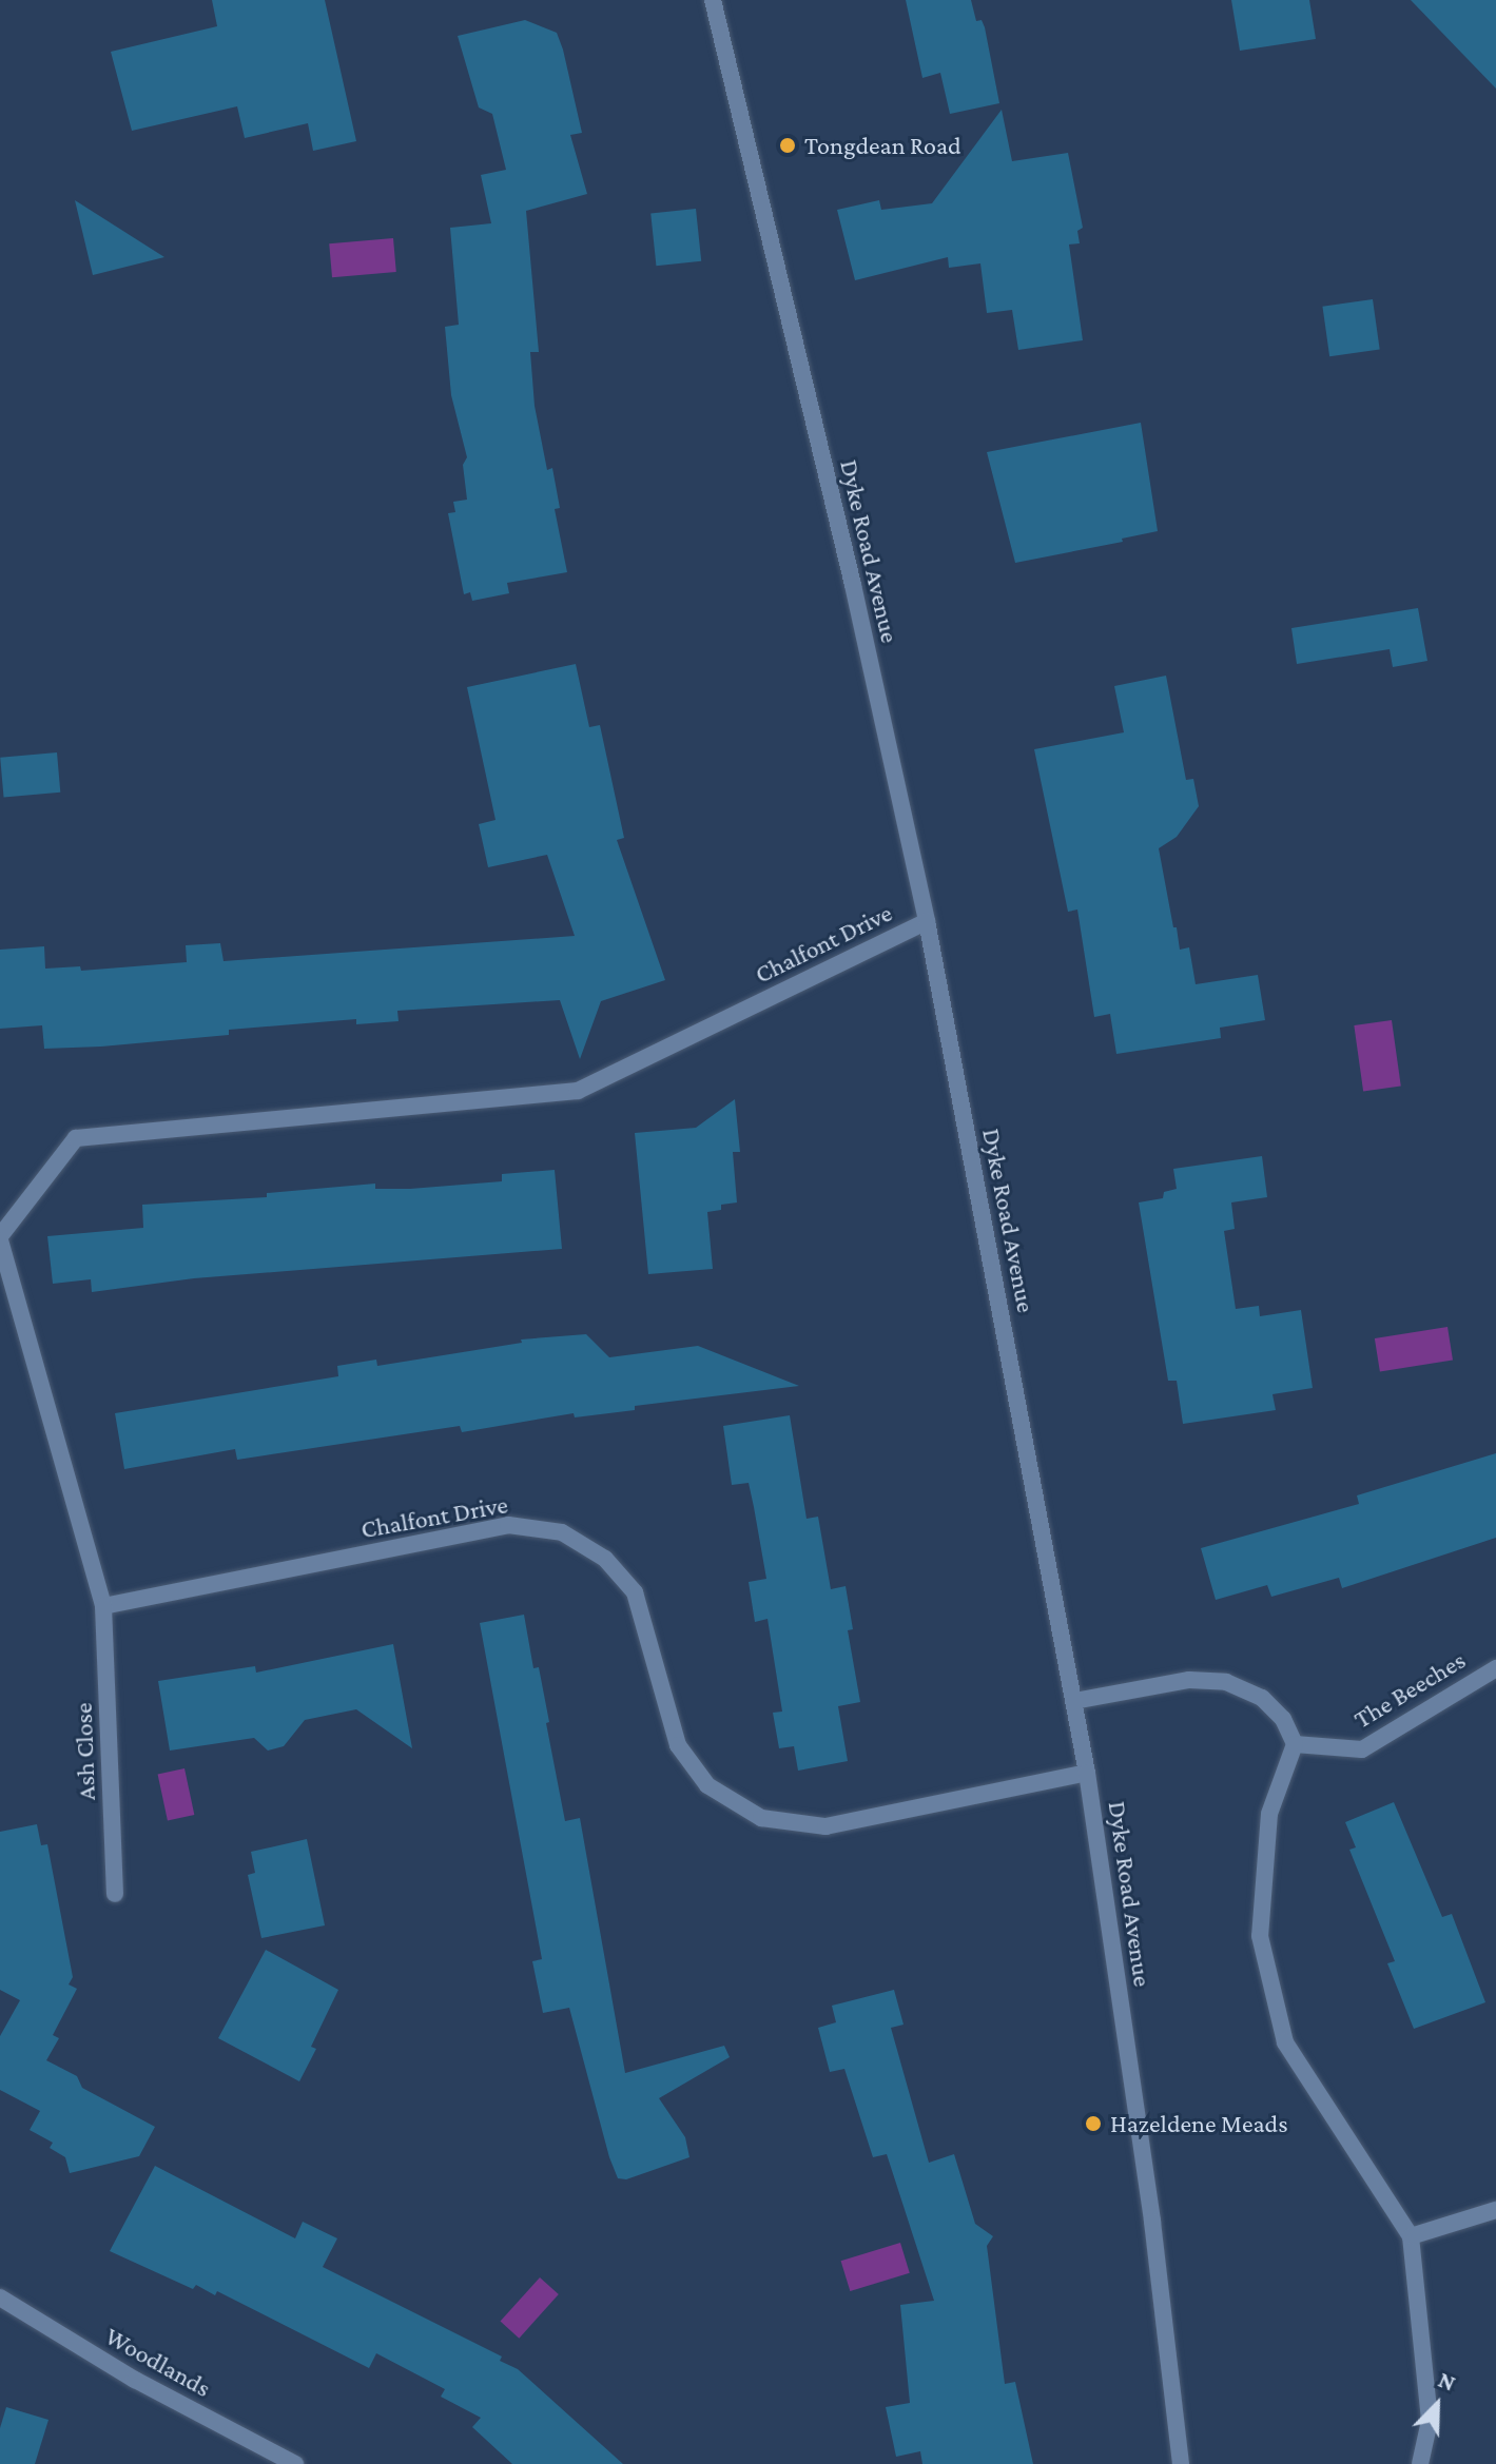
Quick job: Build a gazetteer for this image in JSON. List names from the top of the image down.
{
  "streets": {
    "street": [
      "Dyke Road Avenue",
      "Chalfont Drive",
      "The Beeches",
      "Ash Close",
      "Woodlands"
    ]
  },
  "crossings": [
    ["Dyke Road Avenue", "Chalfont Drive"],
    ["Chalfont Drive", "Ash Close"]
  ],
  "places": ["Tongdean Road", "Hazeldene Meads"],
  "north": "top right"
}
